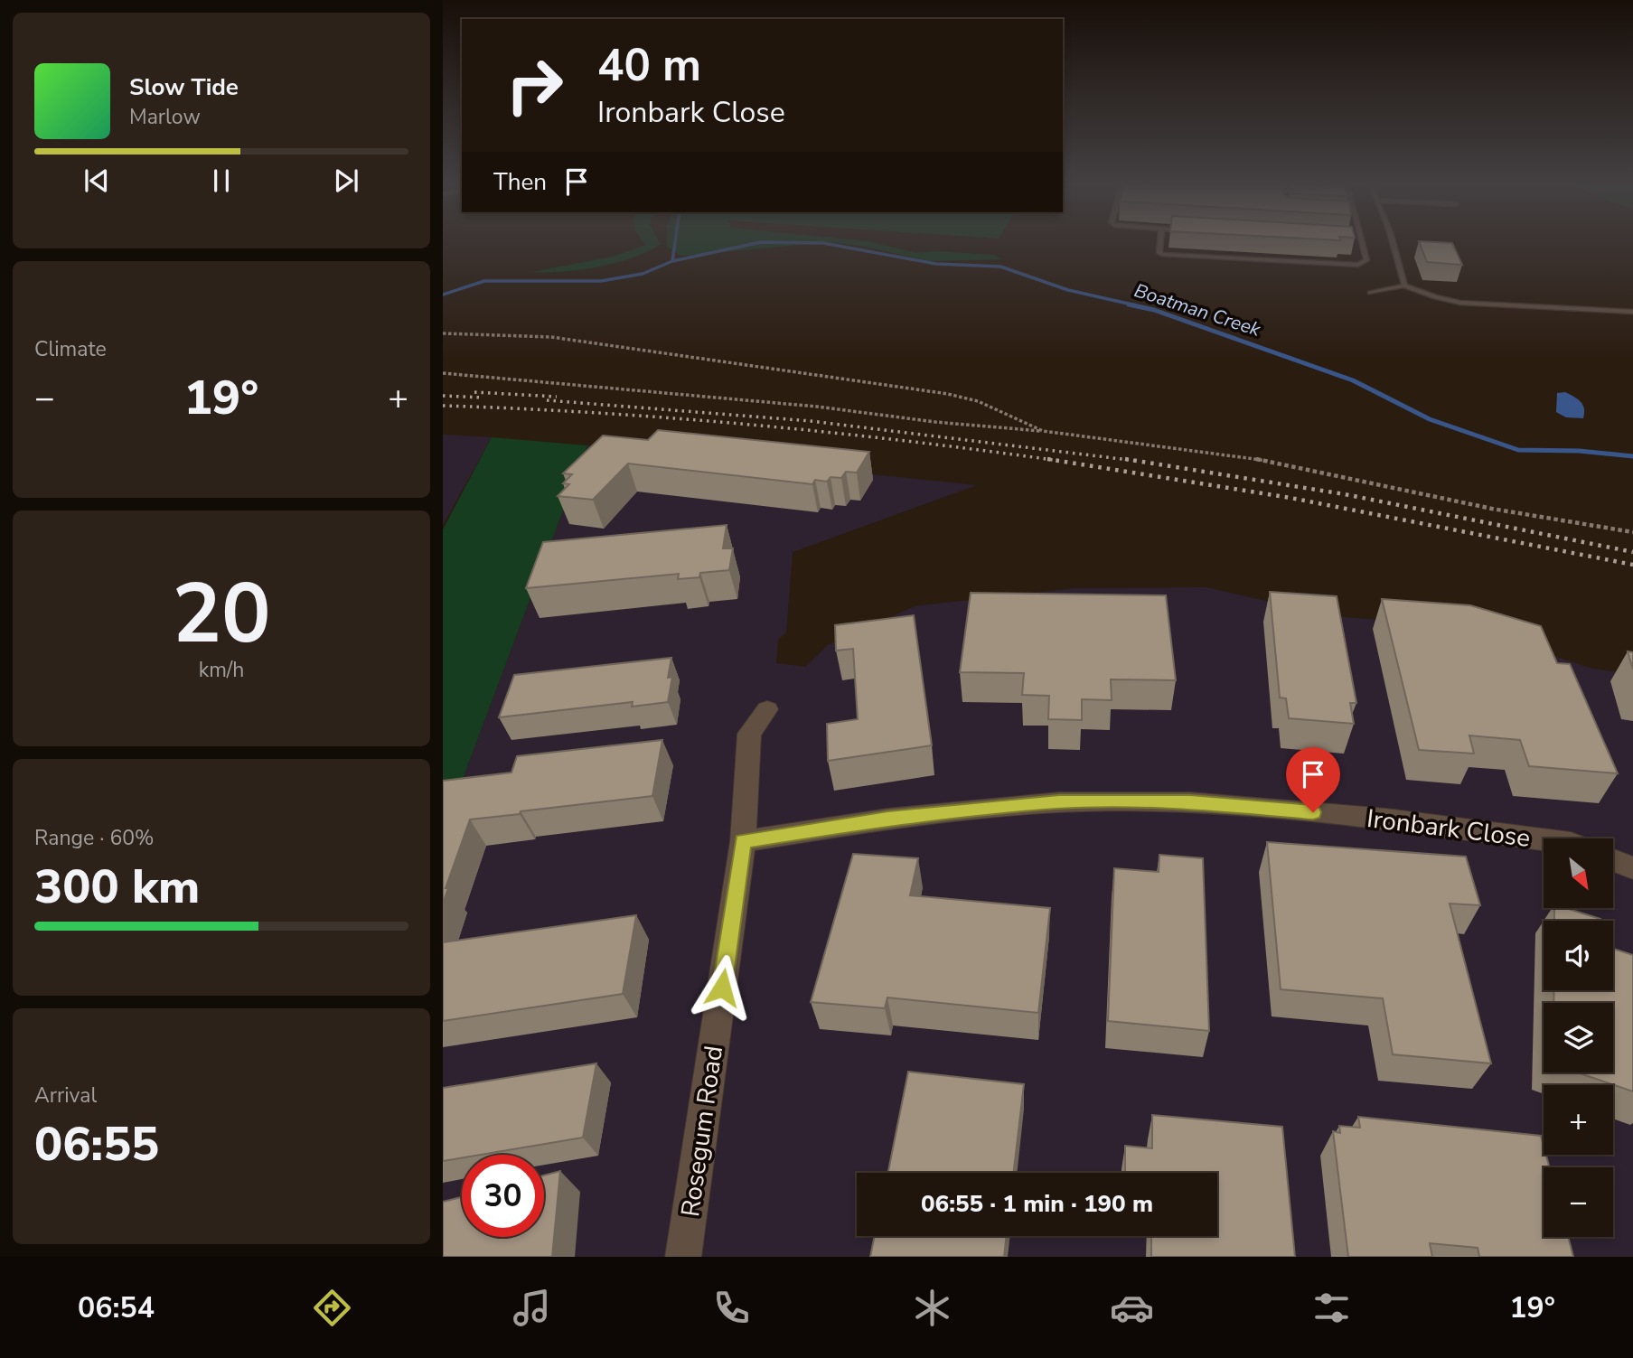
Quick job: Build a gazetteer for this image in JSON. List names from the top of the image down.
{
  "streets": {
    "street": ["Ironbark Close", "Rosegum Road"]
  },
  "crossings": [
    ["Ironbark Close", "Rosegum Road"]
  ],
  "water": ["Boatman Creek"],
  "north": "bottom right",
  "page": {
    "turn": ["40 m", "Ironbark Close"],
    "song": ["Slow Tide", "Marlow"],
    "then": "Then",
    "tile": [
      "Climate",
      ["20", "km/h"],
      ["Range · 60%", "300 km"],
      ["Arrival", "06:55"]
    ],
    "heat": ["−", "19°", "+"],
    "map_buttons": ["+", "−"],
    "limit": "30",
    "trip": "06:55 · 1 min · 190 m",
    "tabs": ["06:54", "19°"]
  }
}
